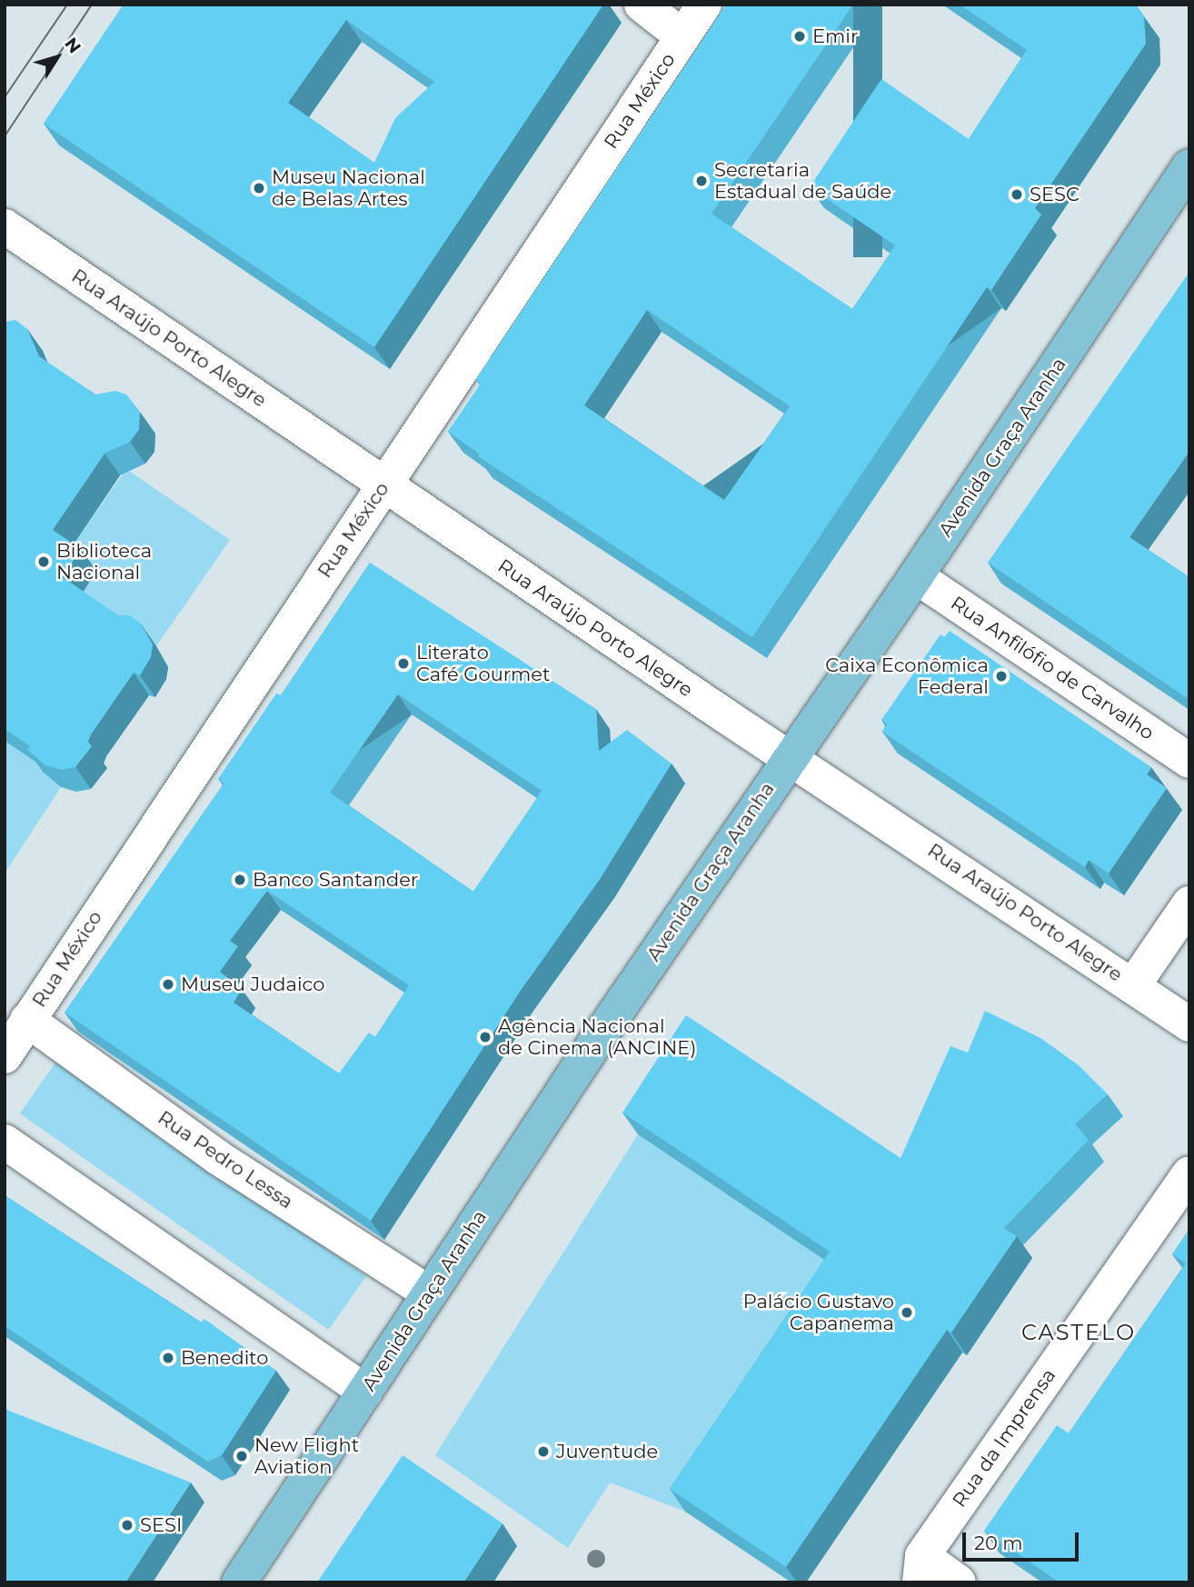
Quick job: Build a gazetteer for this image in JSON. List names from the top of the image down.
{
  "streets": {
    "main road": ["Avenida Graça Aranha"],
    "street": [
      "Rua México",
      "Rua Araújo Porto Alegre",
      "Rua Anfilófio de Carvalho",
      "Rua Pedro Lessa",
      "Rua da Imprensa"
    ]
  },
  "crossings": [
    ["Rua México", "Rua Araújo Porto Alegre"],
    ["Rua México", "Rua Pedro Lessa"],
    ["Rua Araújo Porto Alegre", "Avenida Graça Aranha"],
    ["Avenida Graça Aranha", "Rua Anfilófio de Carvalho"],
    ["Avenida Graça Aranha", "Rua Pedro Lessa"]
  ],
  "districts": ["CASTELO"],
  "places": [
    "Emir",
    "Secretaria Estadual de Saúde",
    "Museu Nacional de Belas Artes",
    "SESC",
    "Biblioteca Nacional",
    "Literato Café Gourmet",
    "Caixa Econômica Federal",
    "Banco Santander",
    "Museu Judaico",
    "Agência Nacional de Cinema (ANCINE)",
    "Palácio Gustavo Capanema",
    "Benedito",
    "Juventude",
    "New Flight Aviation",
    "SESI"
  ],
  "scale_bar": "20 m",
  "north": "top right"
}
